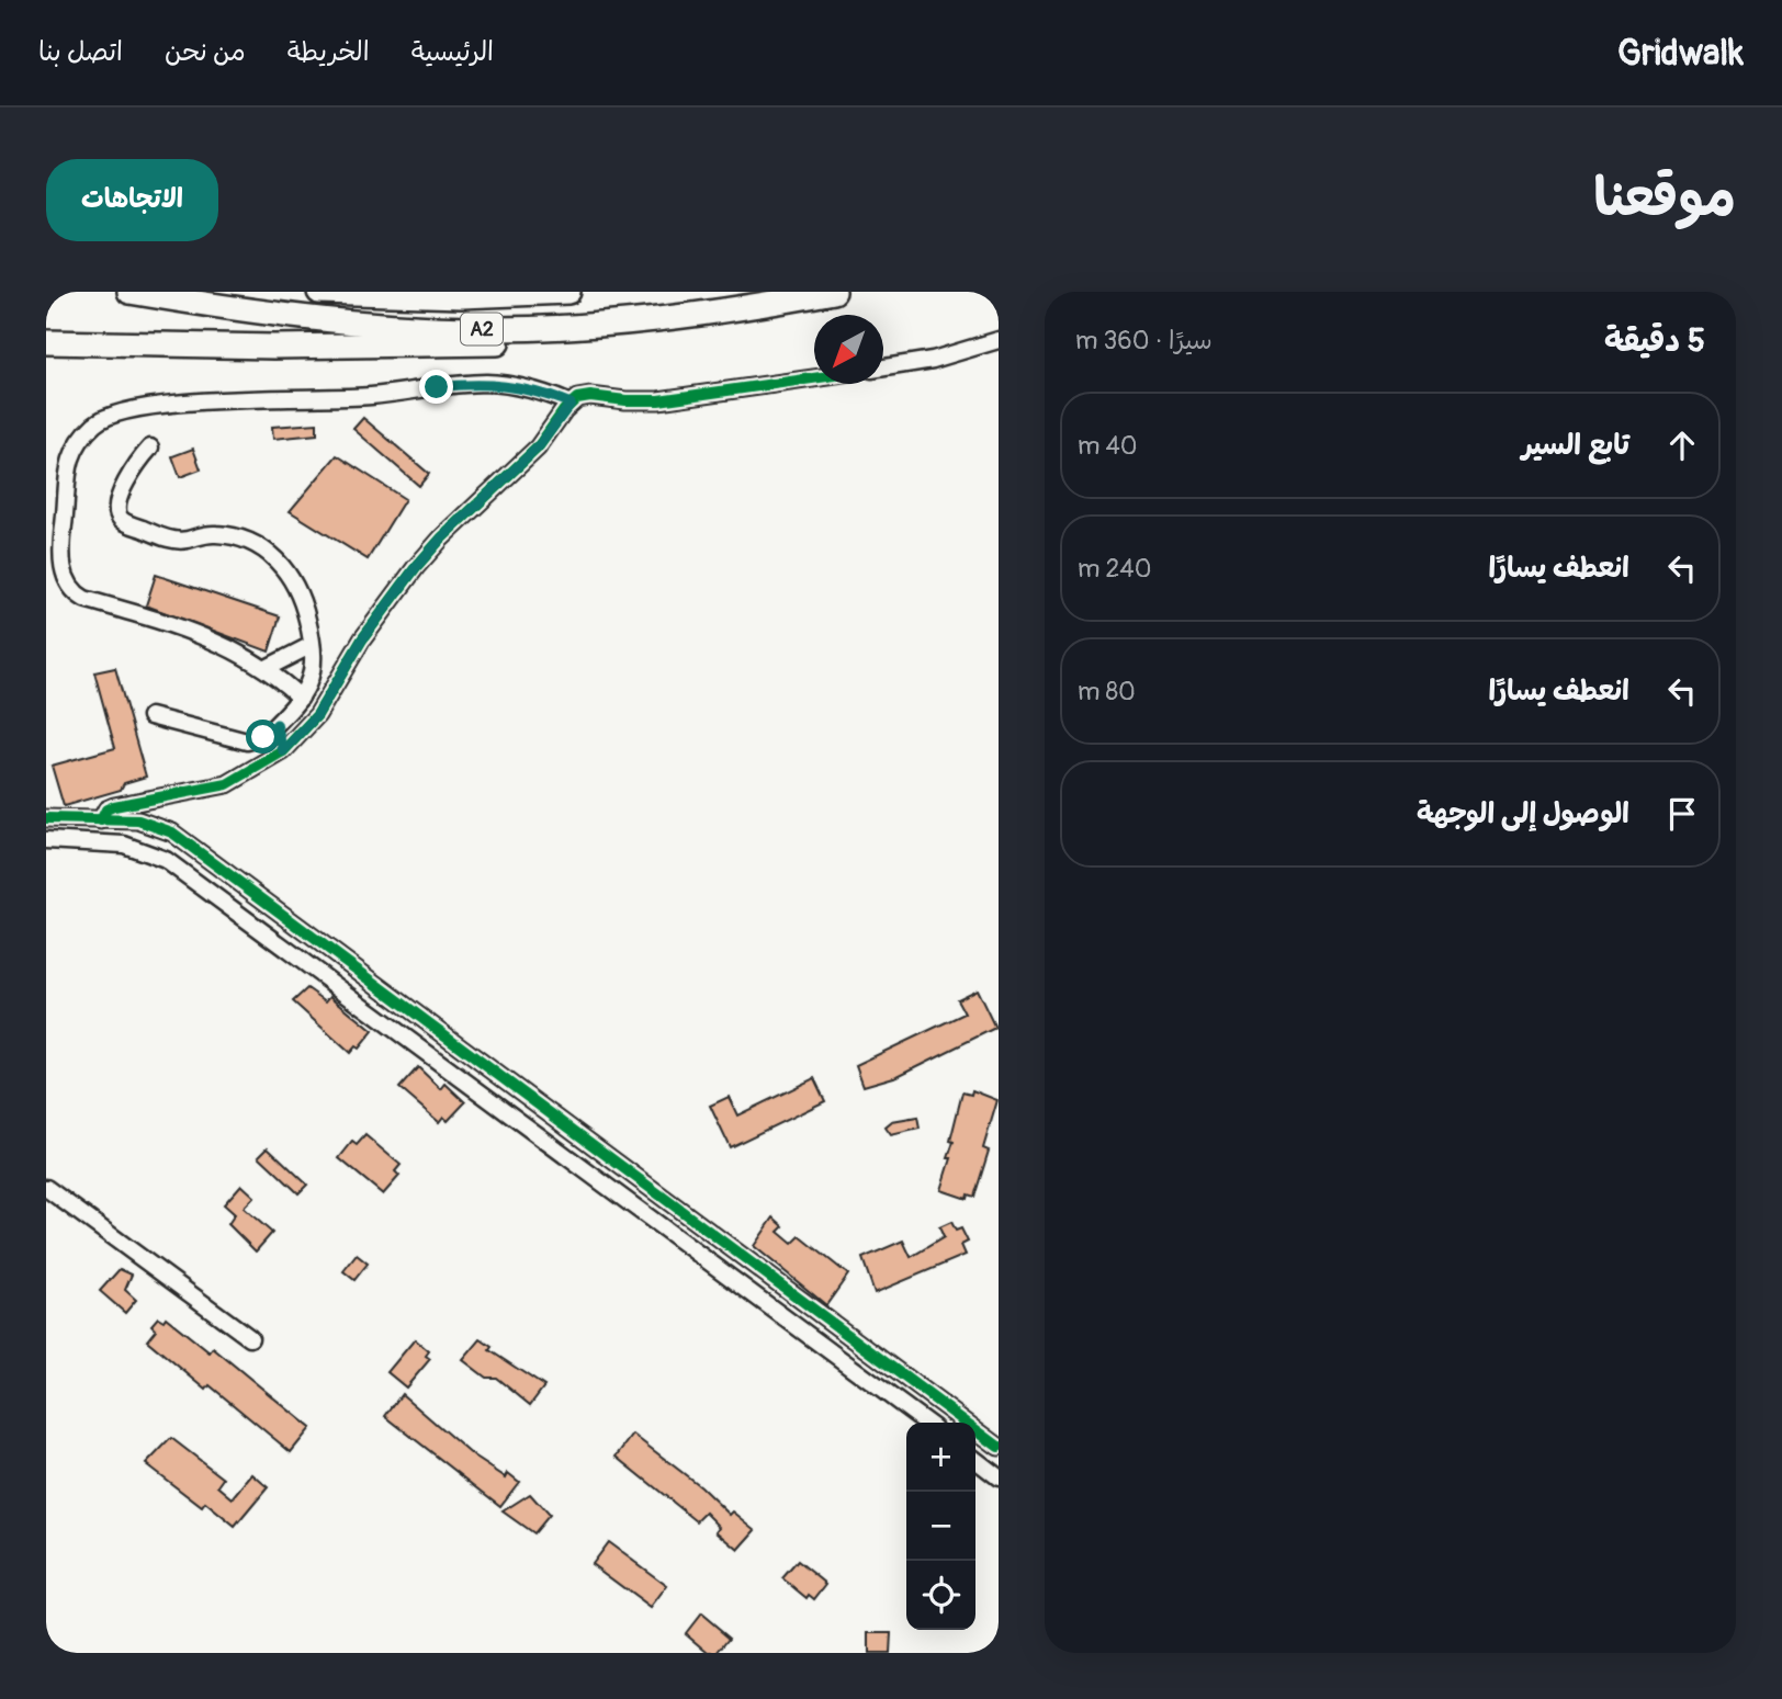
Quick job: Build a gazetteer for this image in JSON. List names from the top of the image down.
{
  "streets": {
    "highway": ["A2"]
  },
  "north": "bottom left",
  "page": {
    "header": "Gridwalk",
    "nav": [
      "الرئيسية",
      "الخريطة",
      "من نحن",
      "اتصل بنا"
    ],
    "title": "موقعنا",
    "buttons": "الاتجاهات",
    "heading": ["5 دقيقة", "سيرًا · 360 m"],
    "list": [
      ["تابع السير", "40 m"],
      ["انعطف يسارًا", "240 m"],
      ["انعطف يسارًا", "80 m"],
      "الوصول إلى الوجهة"
    ],
    "map_buttons": ["+", "−"]
  }
}
